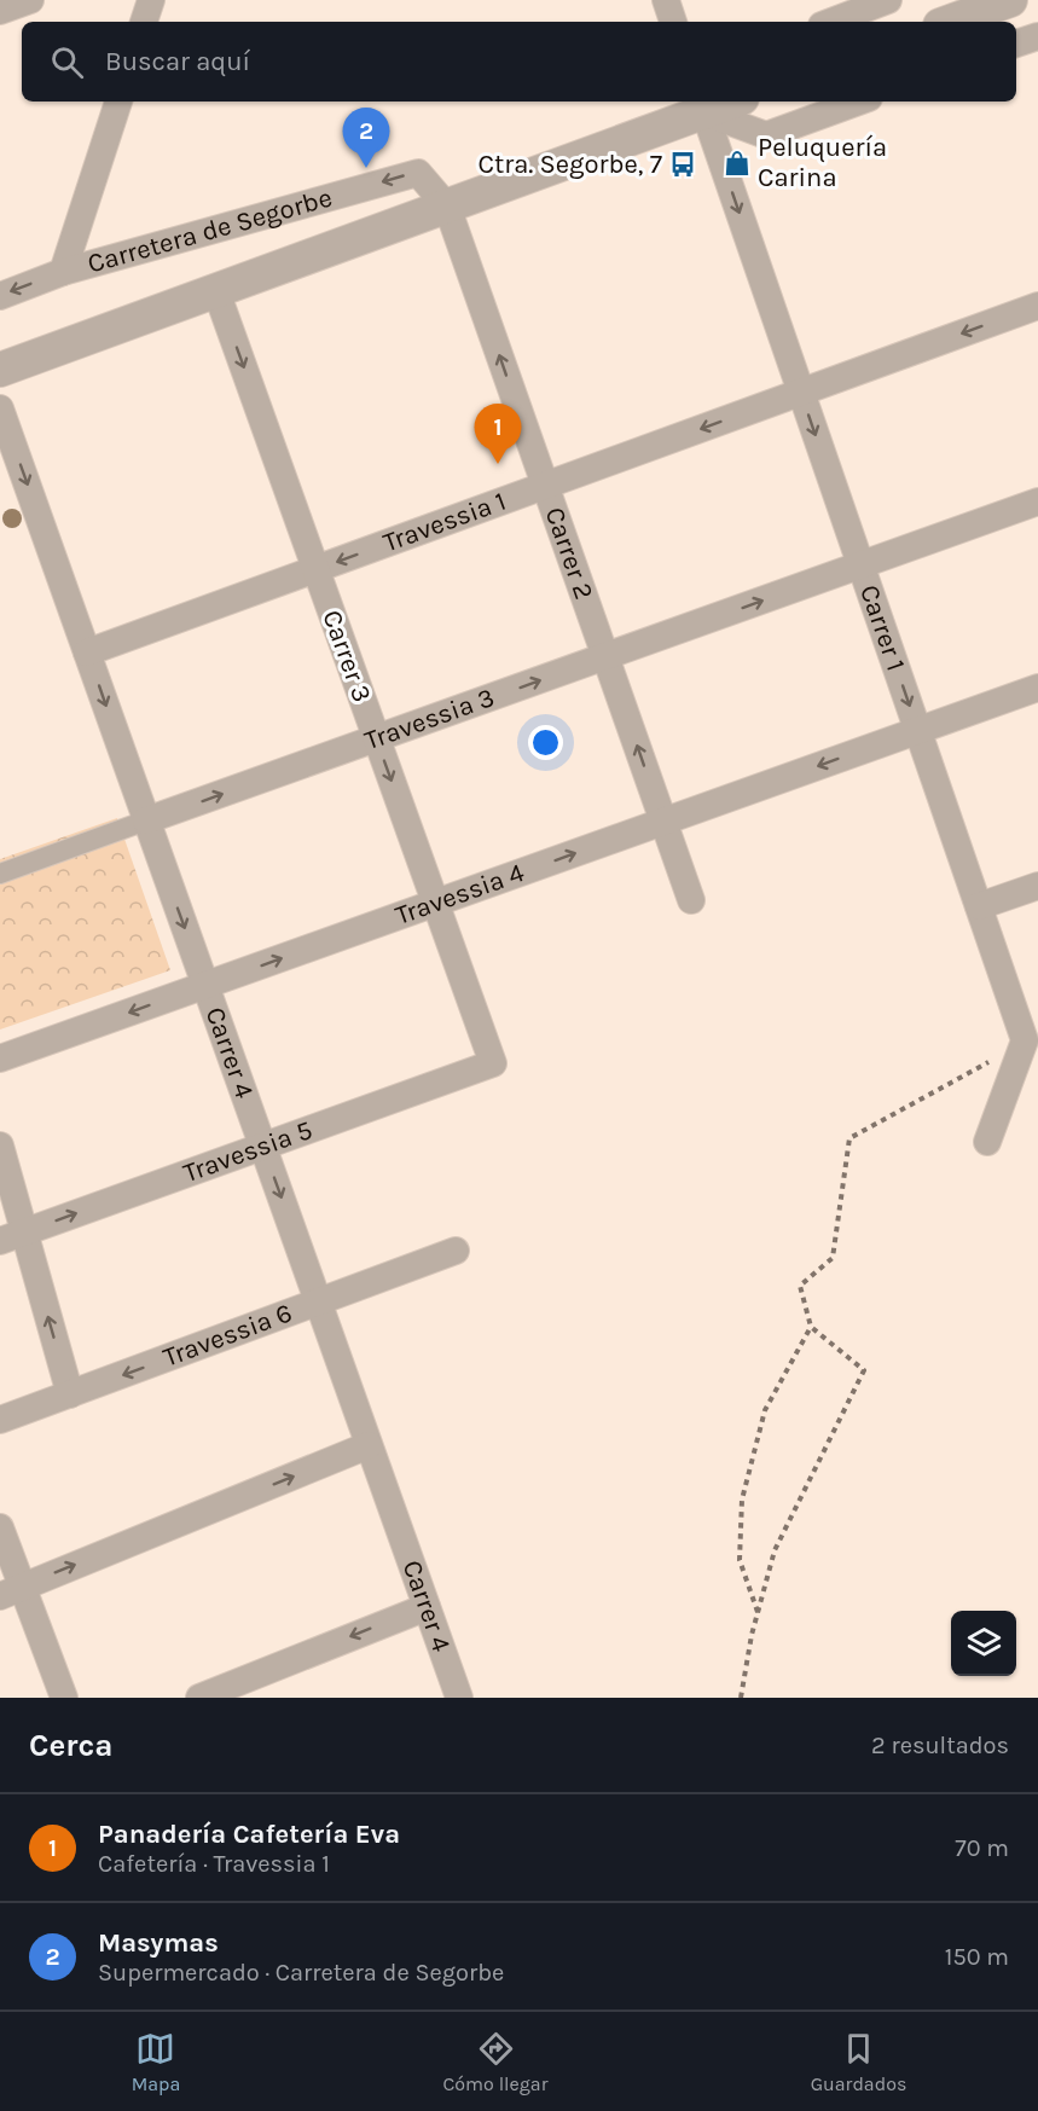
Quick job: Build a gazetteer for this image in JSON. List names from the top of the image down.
{
  "streets": {
    "street": [
      "Carretera de Segorbe",
      "Travessia 1",
      "Carrer 2",
      "Carrer 1",
      "Carrer 3",
      "Travessia 3",
      "Travessia 4",
      "Carrer 4",
      "Travessia 5",
      "Travessia 6"
    ]
  },
  "crossings": [
    ["Carretera de Segorbe", "Carrer 2"],
    ["Carretera de Segorbe", "Carrer 1"],
    ["Carretera de Segorbe", "Carrer 3"],
    ["Travessia 1", "Carrer 2"],
    ["Travessia 1", "Carrer 1"],
    ["Travessia 1", "Carrer 3"],
    ["Travessia 1", "Carrer 4"],
    ["Carrer 2", "Travessia 3"],
    ["Carrer 2", "Travessia 4"],
    ["Carrer 1", "Travessia 3"],
    ["Carrer 1", "Travessia 4"],
    ["Carrer 3", "Travessia 3"],
    ["Carrer 3", "Travessia 4"],
    ["Carrer 3", "Travessia 5"],
    ["Travessia 3", "Carrer 4"],
    ["Travessia 4", "Carrer 4"],
    ["Carrer 4", "Travessia 5"],
    ["Carrer 4", "Travessia 6"]
  ],
  "one_way": [
    "Travessia 1",
    "Carrer 2",
    "Carrer 1",
    "Carrer 3",
    "Travessia 3",
    "Carrer 4",
    "Travessia 5"
  ],
  "places": {
    "shop": ["Peluquería Carina"],
    "bus stop": ["Ctra. Segorbe, 7"]
  },
  "page": {
    "search": "Buscar aquí",
    "pins": ["2", "1"],
    "heading": ["Cerca", "2 resultados"],
    "list": [
      {
        "mark": "1",
        "name": "Panadería Cafetería Eva",
        "note": "Cafetería · Travessia 1",
        "value": "70 m"
      },
      {
        "mark": "2",
        "name": "Masymas",
        "note": "Supermercado · Carretera de Segorbe",
        "value": "150 m"
      }
    ],
    "nav": ["Mapa", "Cómo llegar", "Guardados"]
  }
}
